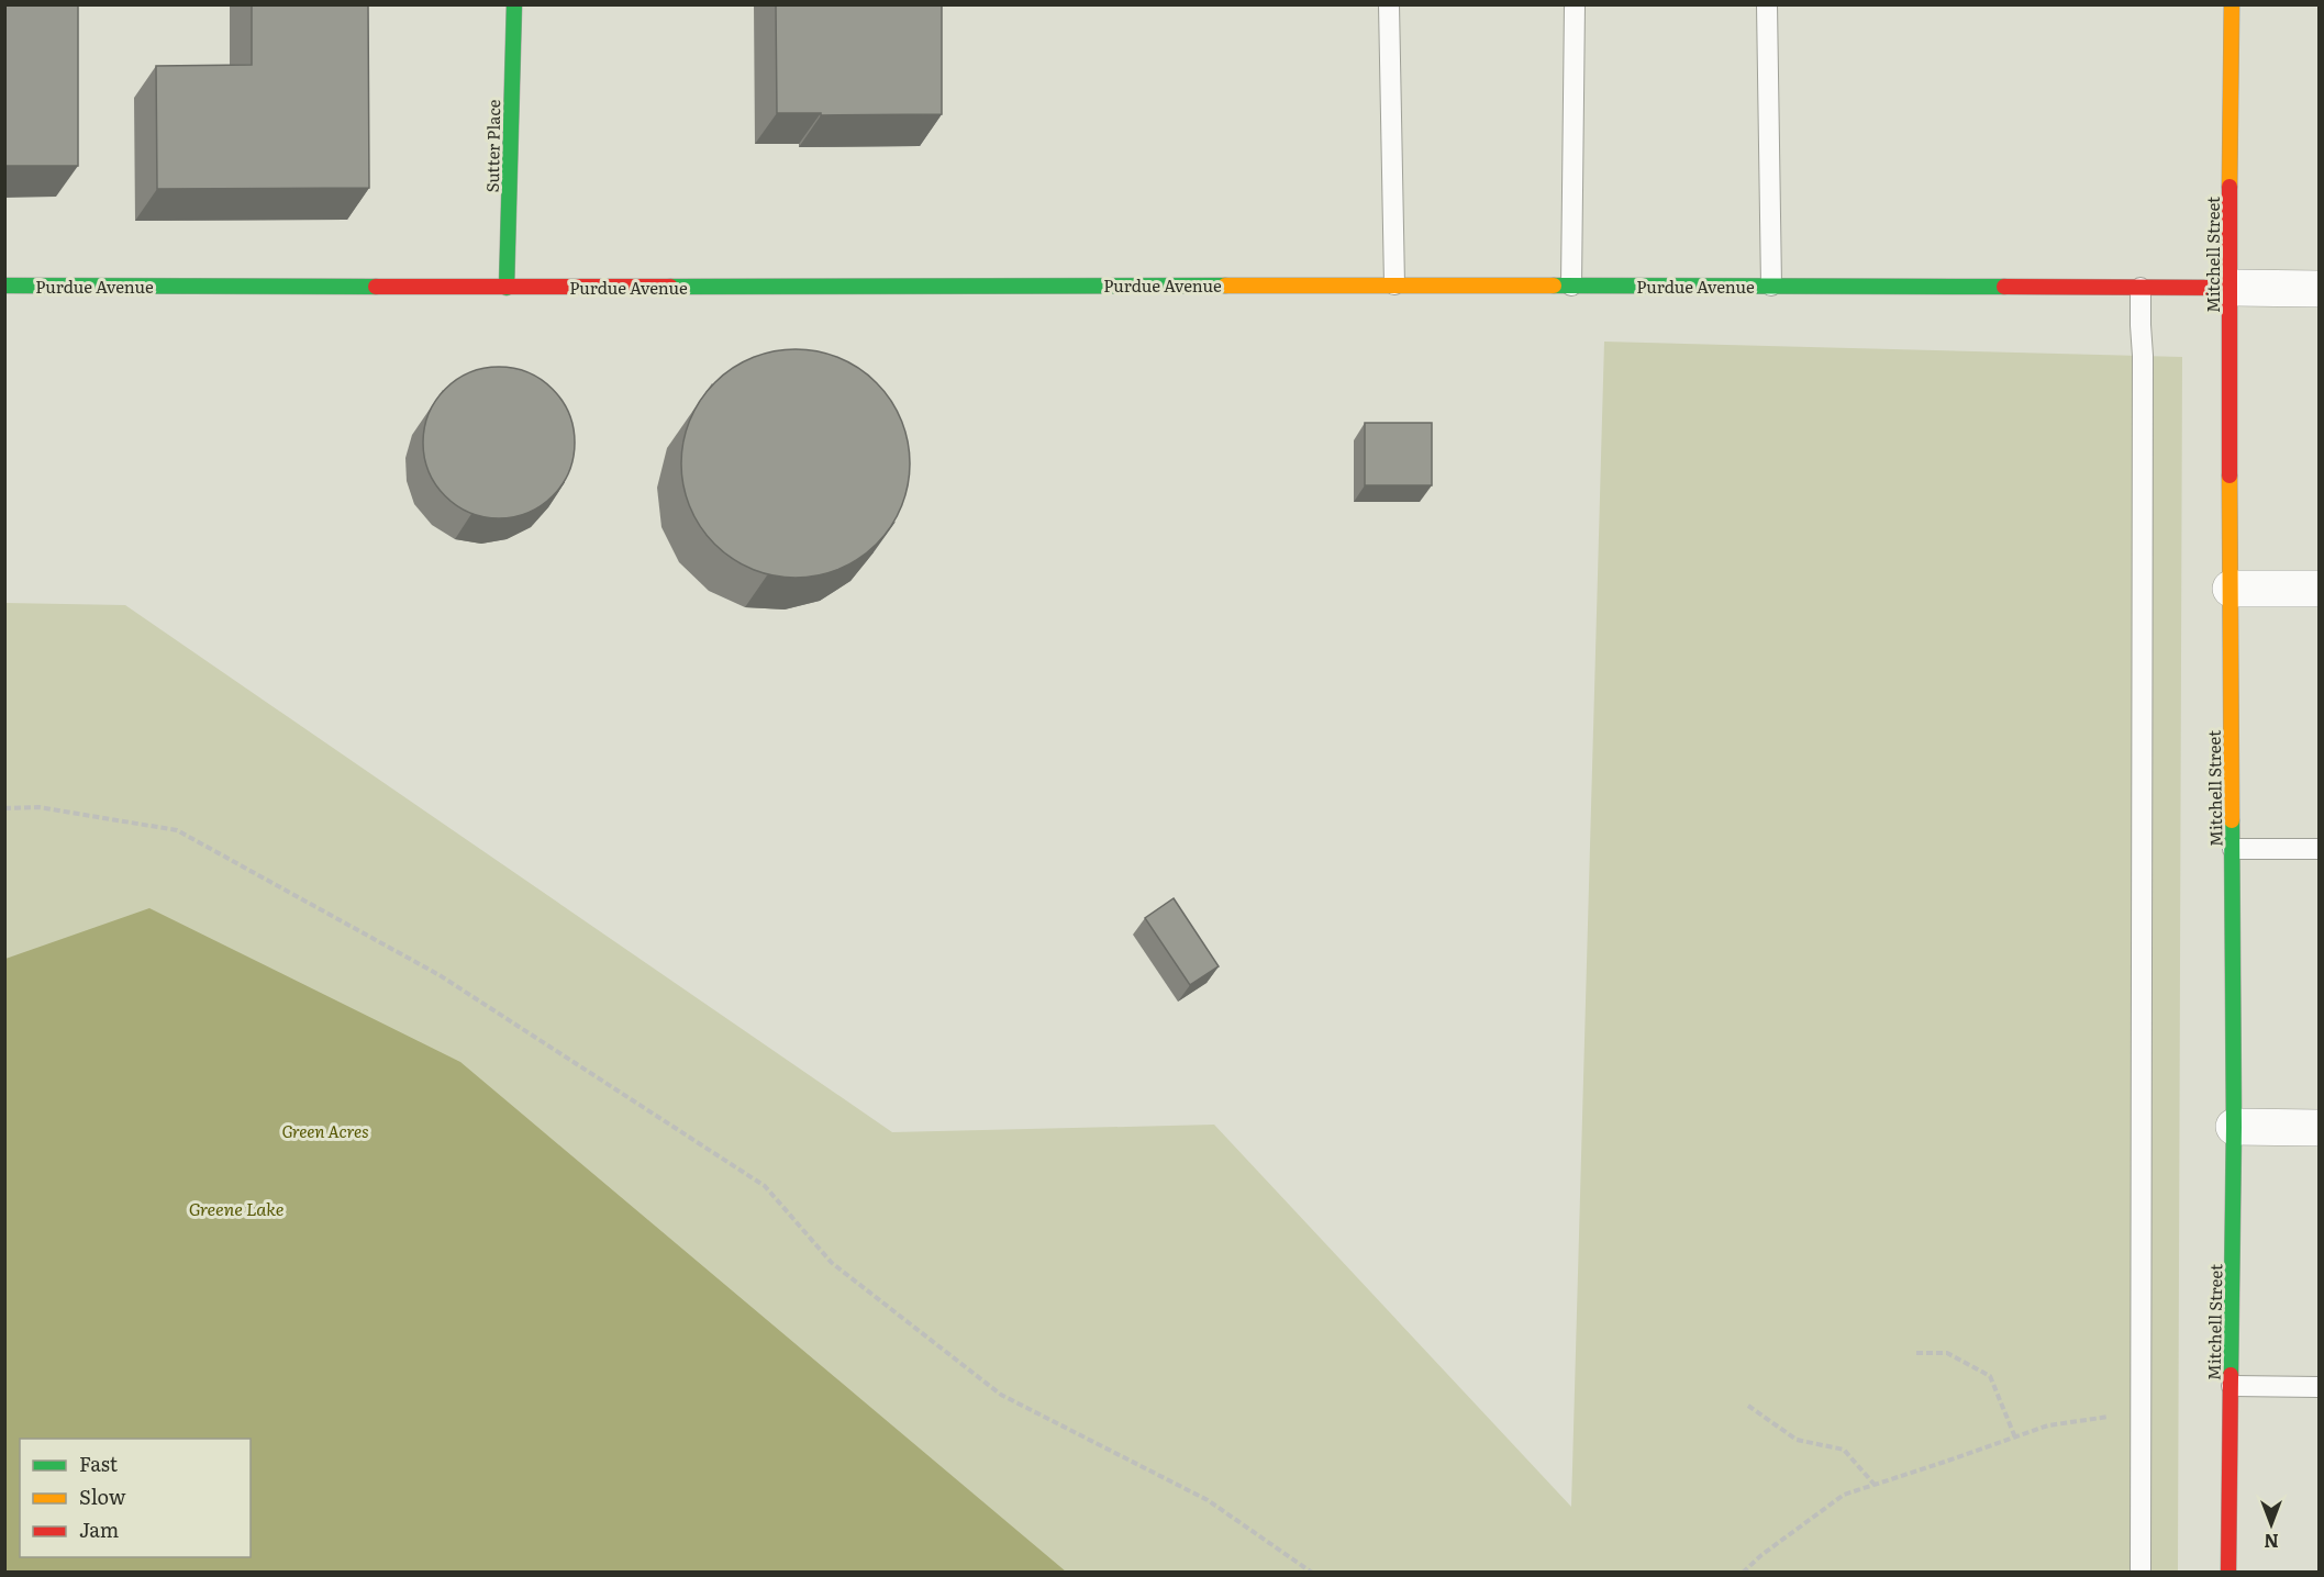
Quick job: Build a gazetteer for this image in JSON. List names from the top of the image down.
{
  "streets": {
    "street": ["Sutter Place", "Mitchell Street", "Purdue Avenue"]
  },
  "crossings": [
    ["Sutter Place", "Purdue Avenue"],
    ["Mitchell Street", "Purdue Avenue"]
  ],
  "water": ["Greene Lake"],
  "parks": ["Green Acres"],
  "legend": ["Fast", "Slow", "Jam"],
  "north": "bottom"
}
